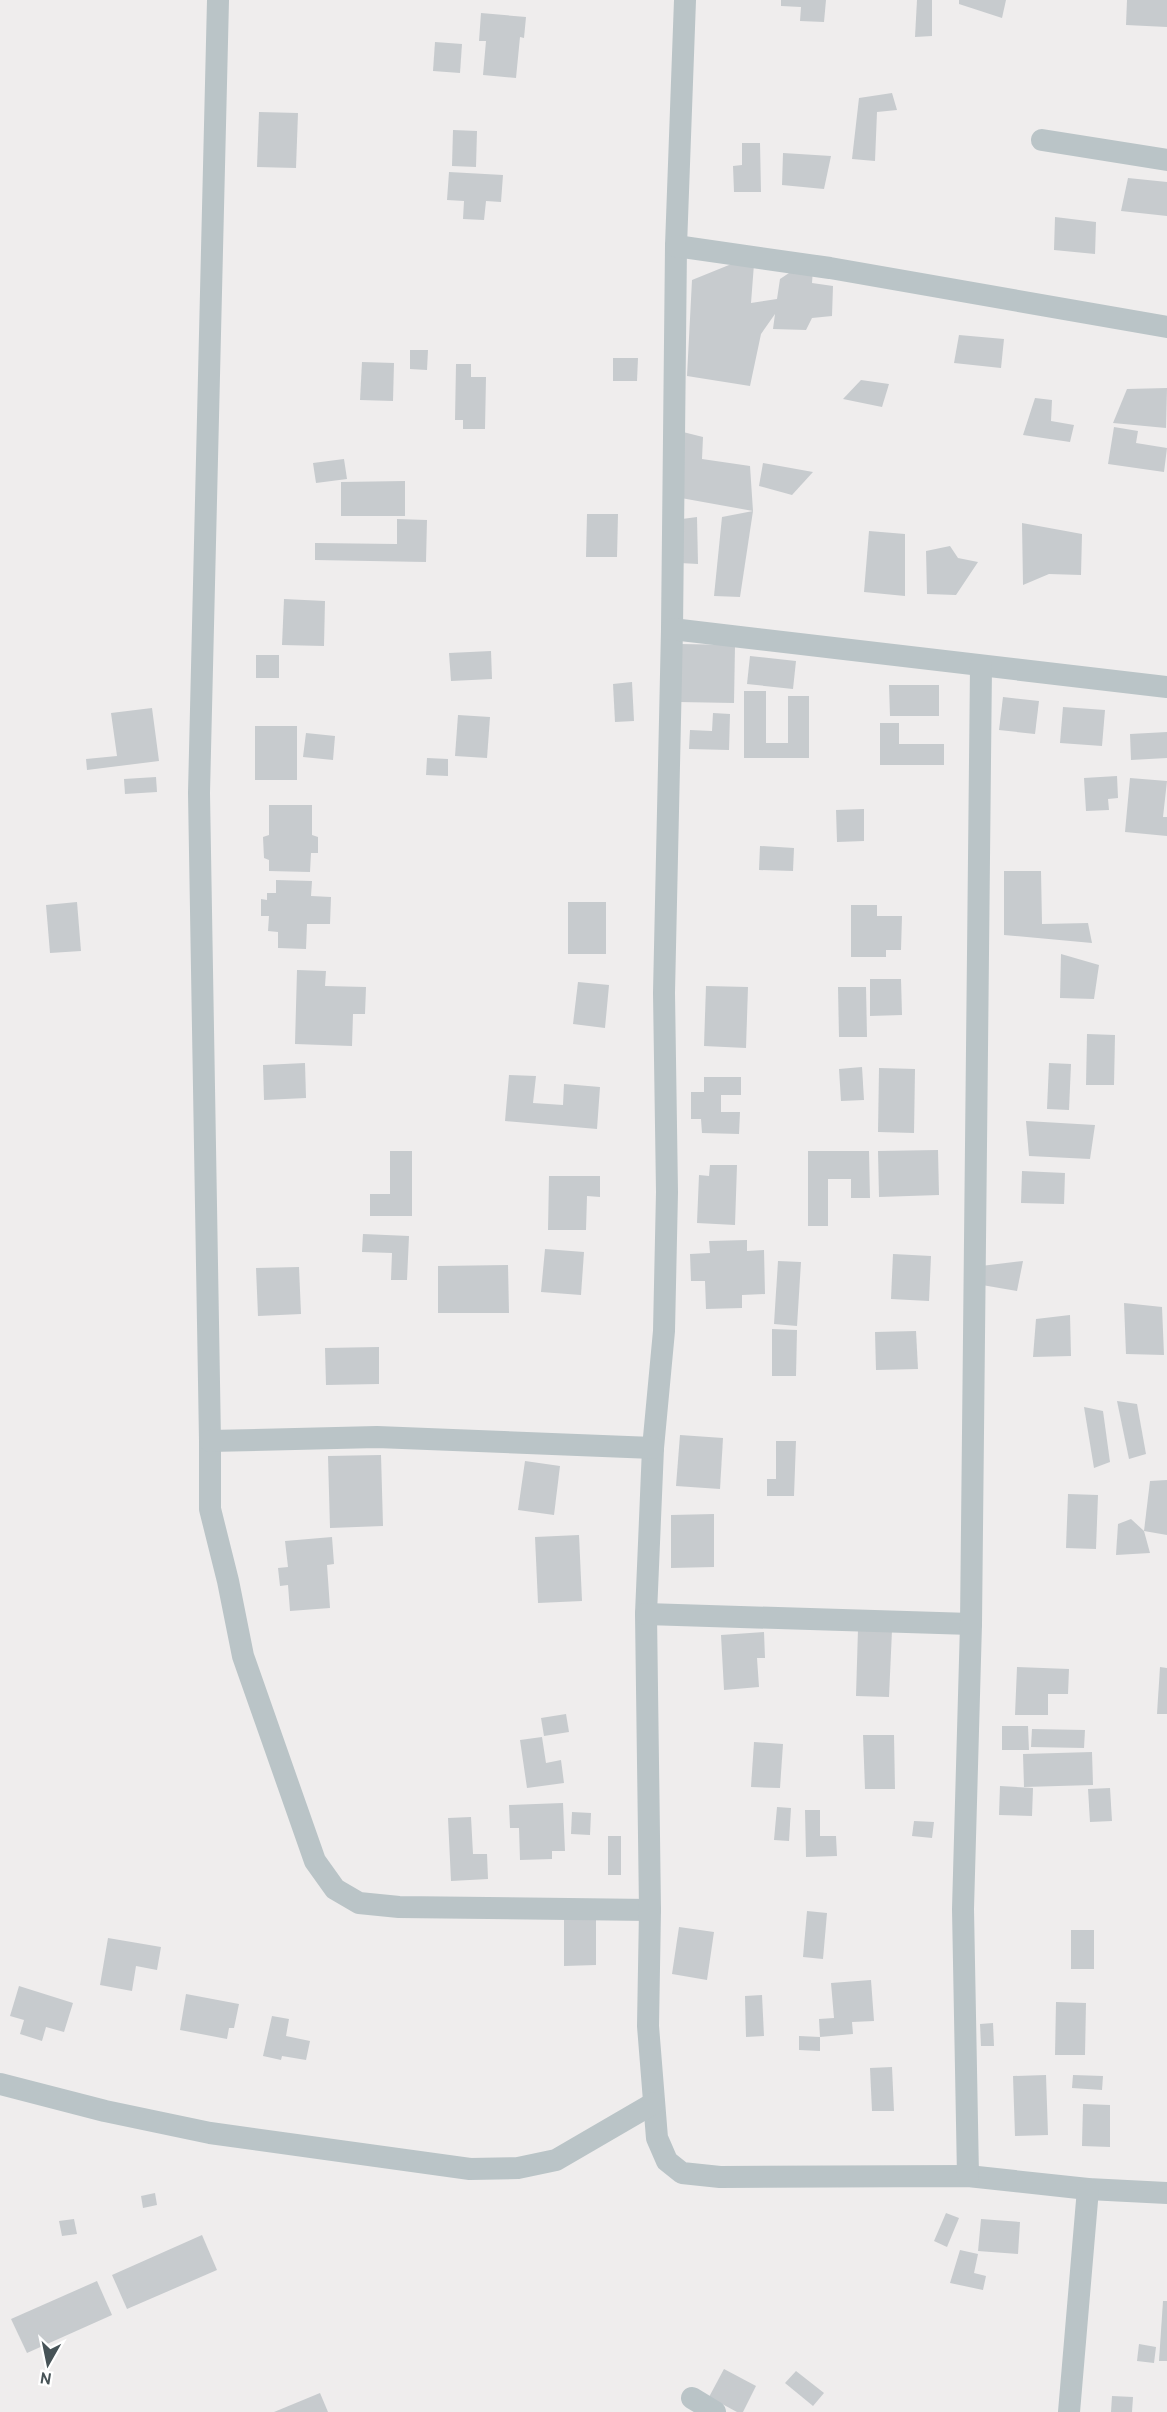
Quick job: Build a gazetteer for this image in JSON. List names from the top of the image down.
{
  "north": "bottom"
}
